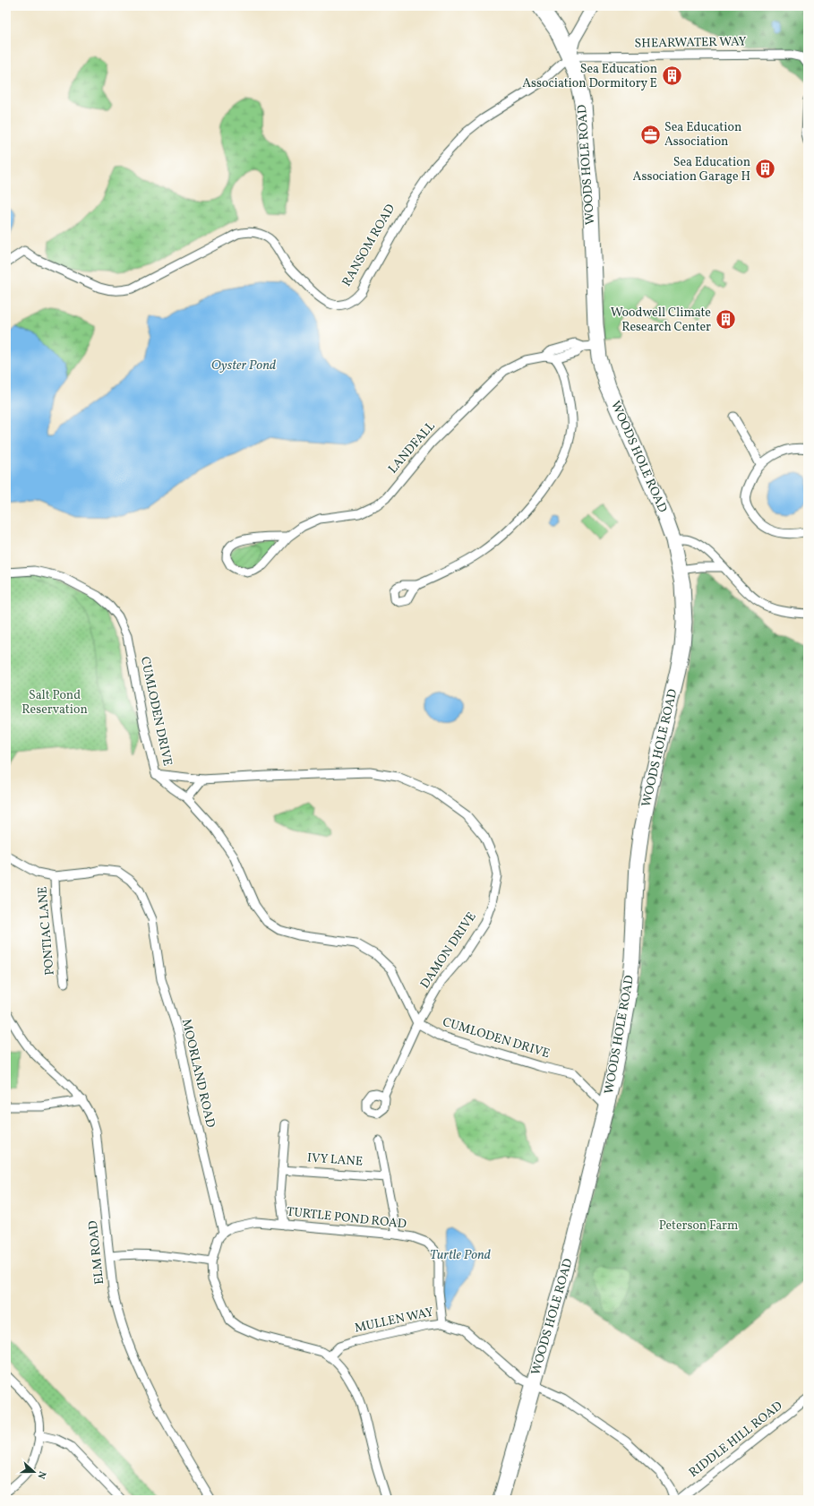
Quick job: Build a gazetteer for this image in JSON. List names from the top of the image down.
{
  "streets": {
    "highway": ["WOODS HOLE ROAD"],
    "street": [
      "SHEARWATER WAY",
      "RANSOM ROAD",
      "LANDFALL",
      "CUMLODEN DRIVE",
      "PONTIAC LANE",
      "DAMON DRIVE",
      "MOORLAND ROAD",
      "IVY LANE",
      "TURTLE POND ROAD",
      "ELM ROAD",
      "MULLEN WAY",
      "RIDDLE HILL ROAD"
    ]
  },
  "crossings": [
    ["SHEARWATER WAY", "WOODS HOLE ROAD"],
    ["SHEARWATER WAY", "RANSOM ROAD"],
    ["WOODS HOLE ROAD", "RANSOM ROAD"],
    ["WOODS HOLE ROAD", "LANDFALL"],
    ["WOODS HOLE ROAD", "CUMLODEN DRIVE"],
    ["WOODS HOLE ROAD", "MULLEN WAY"],
    ["CUMLODEN DRIVE", "DAMON DRIVE"],
    ["PONTIAC LANE", "MOORLAND ROAD"],
    ["MOORLAND ROAD", "TURTLE POND ROAD"],
    ["TURTLE POND ROAD", "MULLEN WAY"]
  ],
  "water": ["Oyster Pond", "Turtle Pond"],
  "parks": ["Salt Pond Reservation", "Peterson Farm"],
  "places": {
    "building": ["Sea Education Association Dormitory E", "Sea Education Association Garage H", "Woodwell Climate Research Center"],
    "office": ["Sea Education Association"]
  },
  "north": "right"
}
